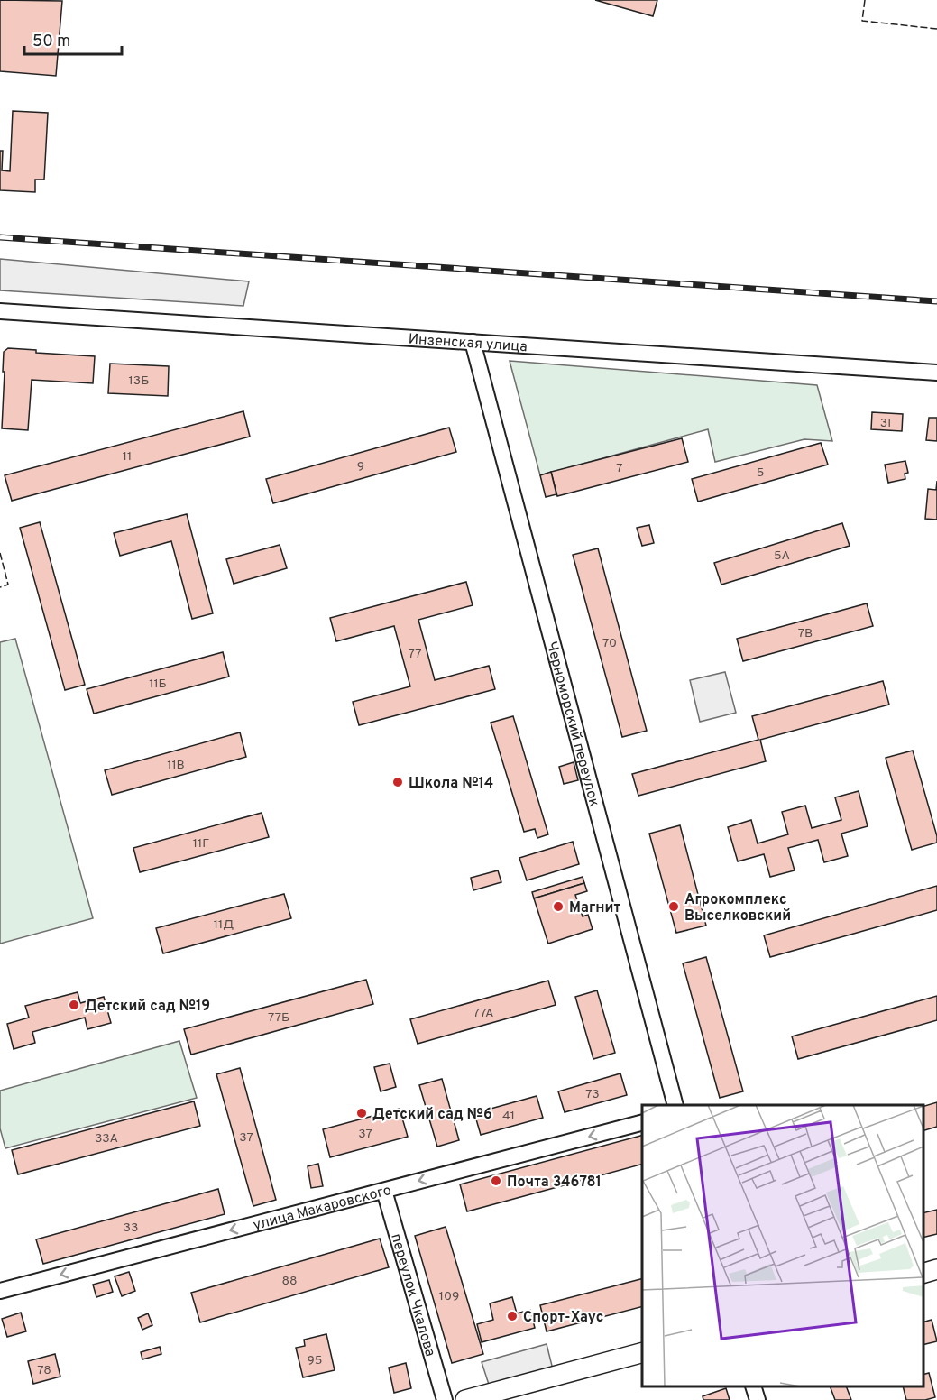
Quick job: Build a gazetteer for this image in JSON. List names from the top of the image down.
{
  "streets": {
    "street": [
      "Инзенская улица",
      "Черноморский переулок",
      "улица Макаровского",
      "переулок Чкалова"
    ]
  },
  "crossings": [
    ["Инзенская улица", "Черноморский переулок"],
    ["улица Макаровского", "переулок Чкалова"]
  ],
  "one_way": ["улица Макаровского"],
  "places": [
    "Школа №14",
    "Магнит",
    "Агрокомплекс Выселковский",
    "Детский сад №19",
    "Детский сад №6",
    "Почта 346781",
    "Спорт-Хаус"
  ],
  "house_numbers": [
    "13Б",
    "3Г",
    "11",
    "9",
    "7",
    "5",
    "5А",
    "7В",
    "70",
    "77",
    "11Б",
    "11В",
    "11Г",
    "11Д",
    "77А",
    "77Б",
    "73",
    "41",
    "37",
    "37",
    "33А",
    "33",
    "88",
    "109",
    "95",
    "78"
  ],
  "scale_bar": "50 m"
}
